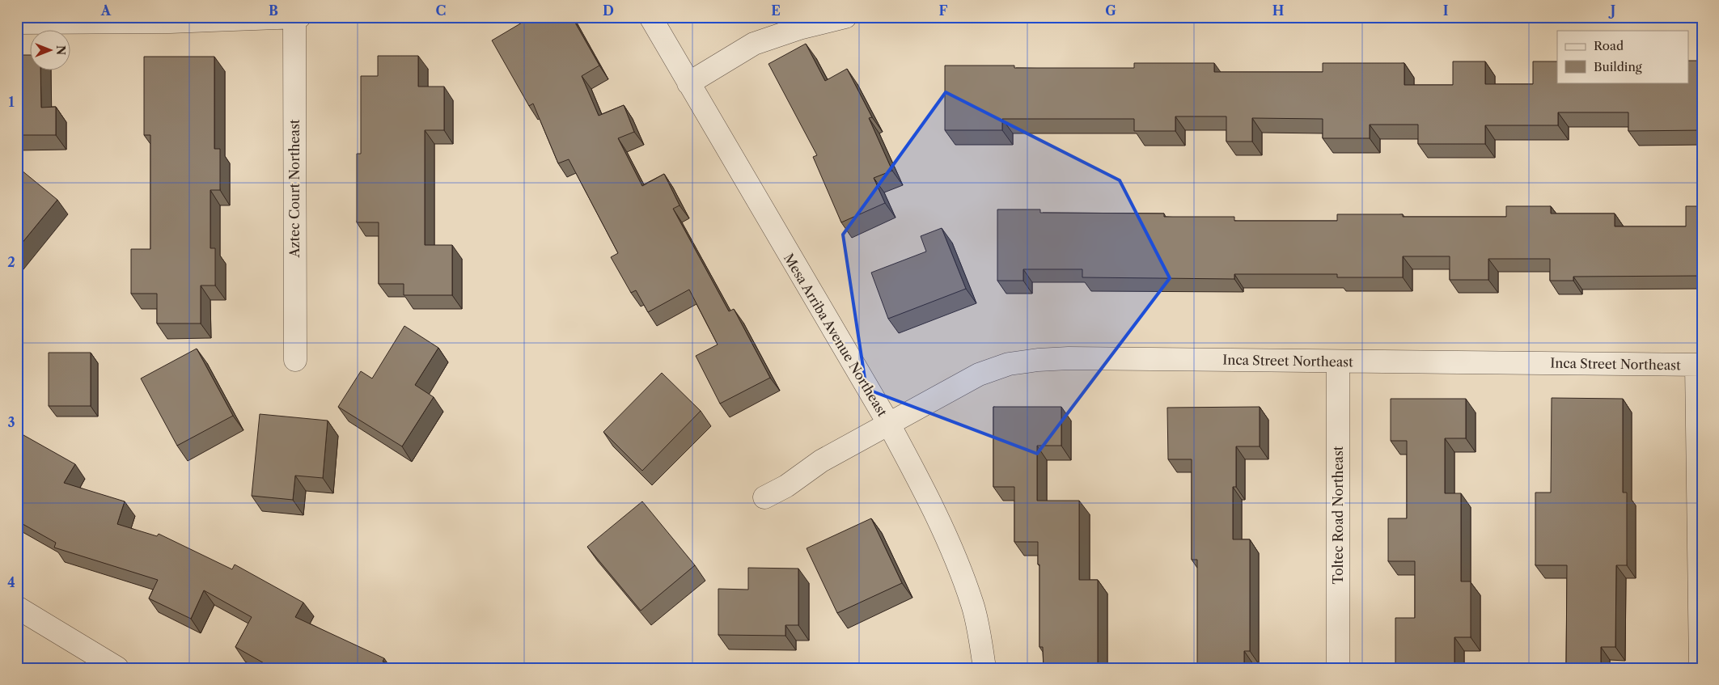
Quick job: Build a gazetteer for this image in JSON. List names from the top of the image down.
{
  "streets": {
    "street": [
      "Aztec Court Northeast",
      "Mesa Arriba Avenue Northeast",
      "Inca Street Northeast",
      "Toltec Road Northeast"
    ]
  },
  "crossings": [
    ["Mesa Arriba Avenue Northeast", "Inca Street Northeast"],
    ["Inca Street Northeast", "Toltec Road Northeast"]
  ],
  "legend": ["Road", "Building"],
  "north": "right",
  "grid": {
    "columns": [
      "A",
      "B",
      "C",
      "D",
      "E",
      "F",
      "G",
      "H",
      "I",
      "J"
    ],
    "rows": [
      "1",
      "2",
      "3",
      "4"
    ]
  }
}
